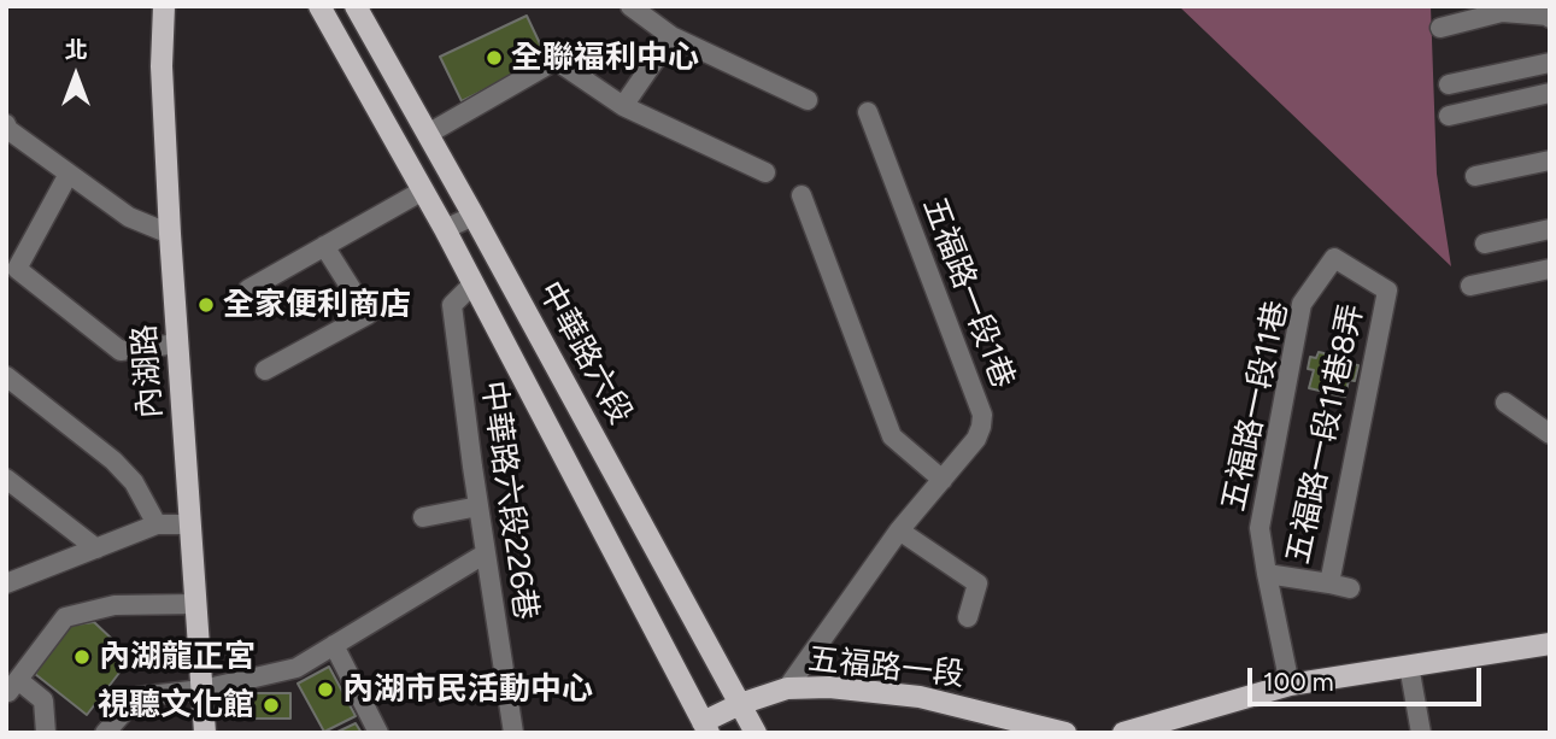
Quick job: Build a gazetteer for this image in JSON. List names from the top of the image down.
{
  "streets": {
    "main road": ["中華路六段", "內湖路", "五福路一段"],
    "street": [
      "五福路一段1巷",
      "五福路一段11巷",
      "五福路一段11巷8弄",
      "中華路六段226巷"
    ]
  },
  "crossings": [
    ["五福路一段1巷", "五福路一段"],
    ["中華路六段", "中華路六段226巷"],
    ["中華路六段", "五福路一段"],
    ["五福路一段11巷", "五福路一段11巷8弄"]
  ],
  "places": [
    "全聯福利中心",
    "全家便利商店",
    "內湖龍正宮",
    "內湖市民活動中心",
    "視聽文化館"
  ],
  "scale_bar": "100 m",
  "north": "top"
}
